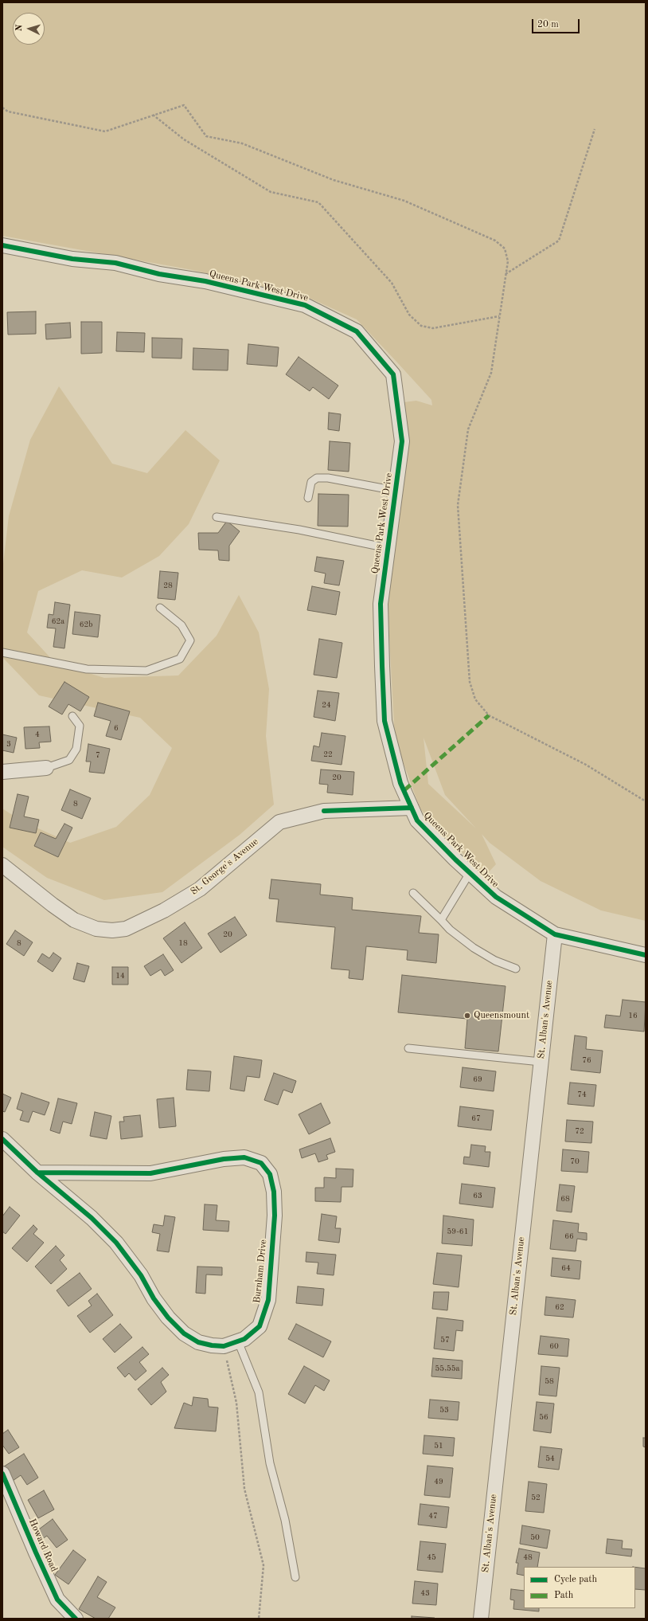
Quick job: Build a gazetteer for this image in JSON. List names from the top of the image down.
{
  "streets": {
    "street": [
      "Queens Park West Drive",
      "St. George's Avenue",
      "St. Alban's Avenue",
      "Burnham Drive",
      "Howard Road"
    ]
  },
  "crossings": [
    ["Queens Park West Drive", "St. George's Avenue"],
    ["Queens Park West Drive", "St. Alban's Avenue"]
  ],
  "places": ["Queensmount"],
  "house_numbers": [
    "28",
    "62a",
    "62b",
    "24",
    "6",
    "4",
    "3",
    "22",
    "7",
    "20",
    "8",
    "20",
    "8",
    "18",
    "14",
    "16",
    "76",
    "69",
    "74",
    "67",
    "72",
    "70",
    "63",
    "68",
    "59-61",
    "66",
    "64",
    "62",
    "57",
    "60",
    "55,55a",
    "58",
    "53",
    "56",
    "51",
    "54",
    "49",
    "52",
    "47",
    "50",
    "45",
    "48",
    "43"
  ],
  "legend": ["Cycle path", "Path"],
  "scale_bar": "20 m",
  "north": "left"
}
